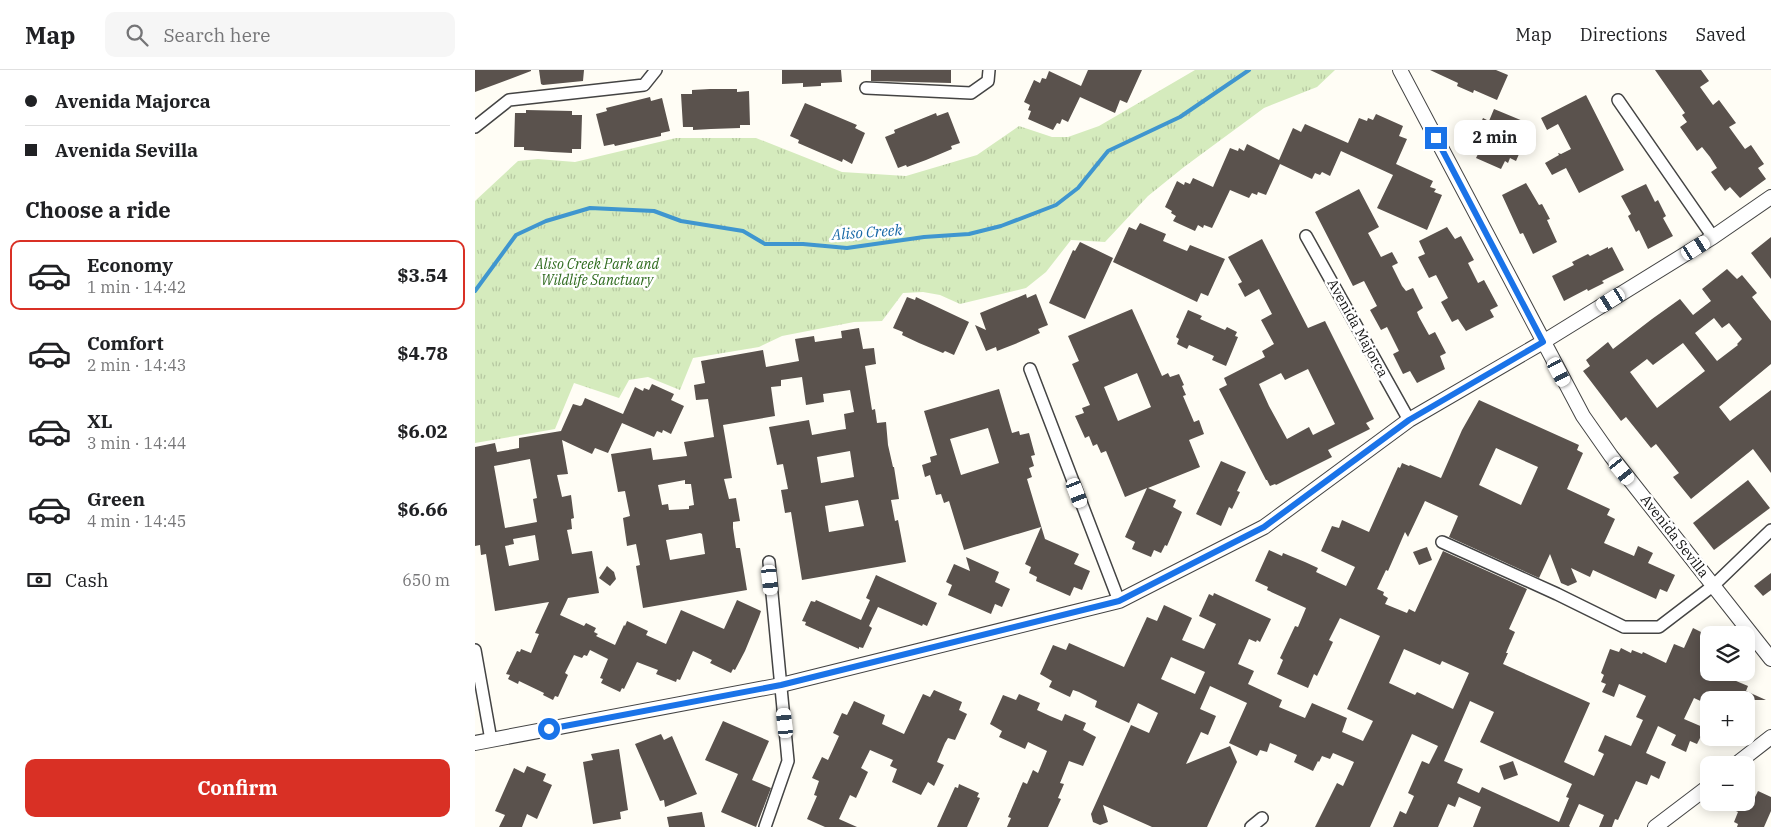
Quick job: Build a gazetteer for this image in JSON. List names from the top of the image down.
{
  "streets": {
    "street": ["Avenida Majorca", "Avenida Sevilla"]
  },
  "water": ["Aliso Creek"],
  "parks": ["Aliso Creek Park and Wildlife Sanctuary"],
  "page": {
    "header": "Map",
    "search": "Search here",
    "nav": ["Map", "Directions", "Saved"],
    "banner": ["Avenida Majorca", "Avenida Sevilla"],
    "bubble": "2 min",
    "heading": "Choose a ride",
    "list": [
      {
        "name": "Economy",
        "note": "1 min · 14:42",
        "value": "$3.54"
      },
      {
        "name": "Comfort",
        "note": "2 min · 14:43",
        "value": "$4.78"
      },
      {
        "name": "XL",
        "note": "3 min · 14:44",
        "value": "$6.02"
      },
      {
        "name": "Green",
        "note": "4 min · 14:45",
        "value": "$6.66"
      }
    ],
    "pay": ["Cash", "650 m"],
    "map_buttons": ["+", "−"],
    "buttons": "Confirm"
  }
}
